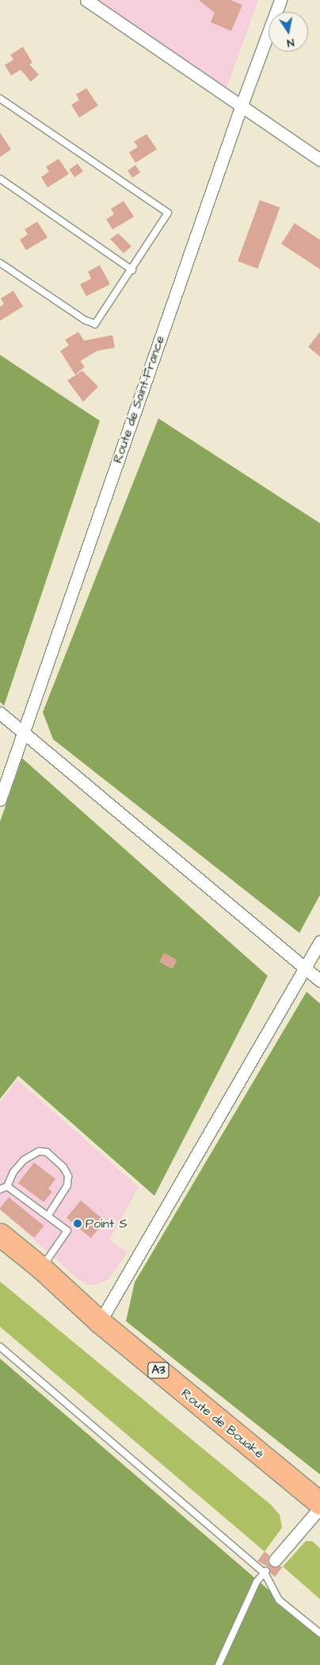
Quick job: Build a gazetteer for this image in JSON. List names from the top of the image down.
{
  "streets": {
    "highway": ["A3", "Route de Bouaké"],
    "street": ["Route de Saint-France"]
  },
  "places": ["Point S"],
  "north": "bottom"
}
